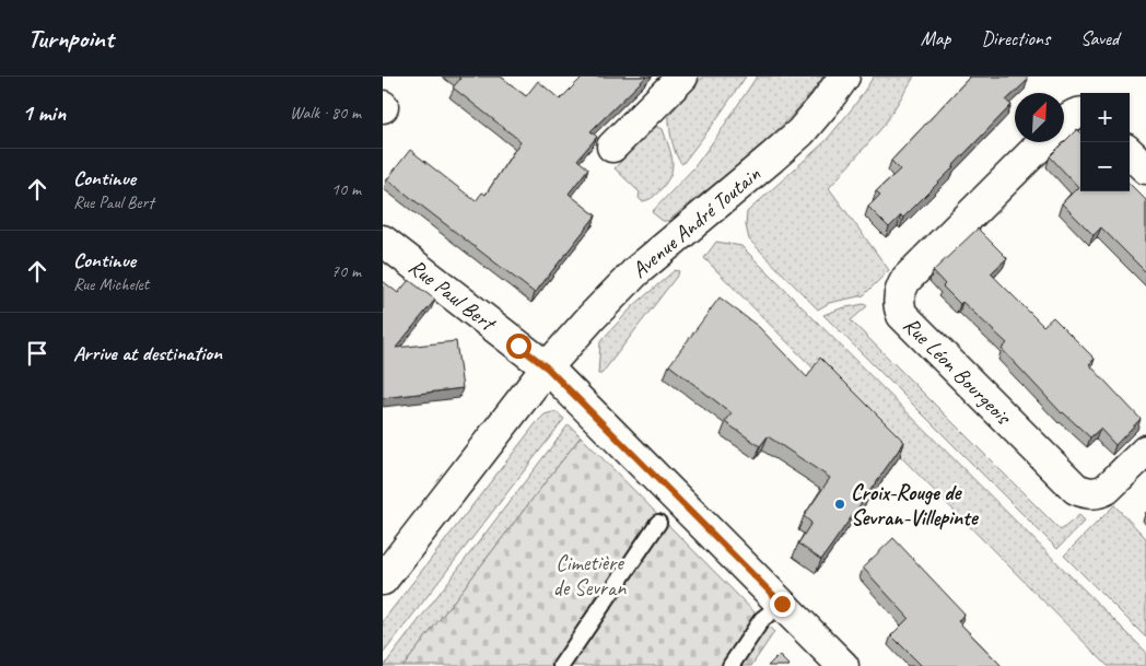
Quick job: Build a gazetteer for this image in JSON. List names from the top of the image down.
{
  "streets": {
    "street": ["Avenue André Toutain", "Rue Paul Bert", "Rue Léon Bourgeois"]
  },
  "crossings": [
    ["Avenue André Toutain", "Rue Paul Bert"]
  ],
  "parks": ["Cimetière de Sevran"],
  "places": ["Croix-Rouge de Sevran-Villepinte"],
  "north": "top right",
  "page": {
    "header": "Turnpoint",
    "nav": ["Map", "Directions", "Saved"],
    "heading": ["1 min", "Walk · 80 m"],
    "map_buttons": ["+", "−"],
    "list": [
      ["Continue", "Rue Paul Bert", "10 m"],
      ["Continue", "Rue Michelet", "70 m"],
      "Arrive at destination"
    ]
  }
}
